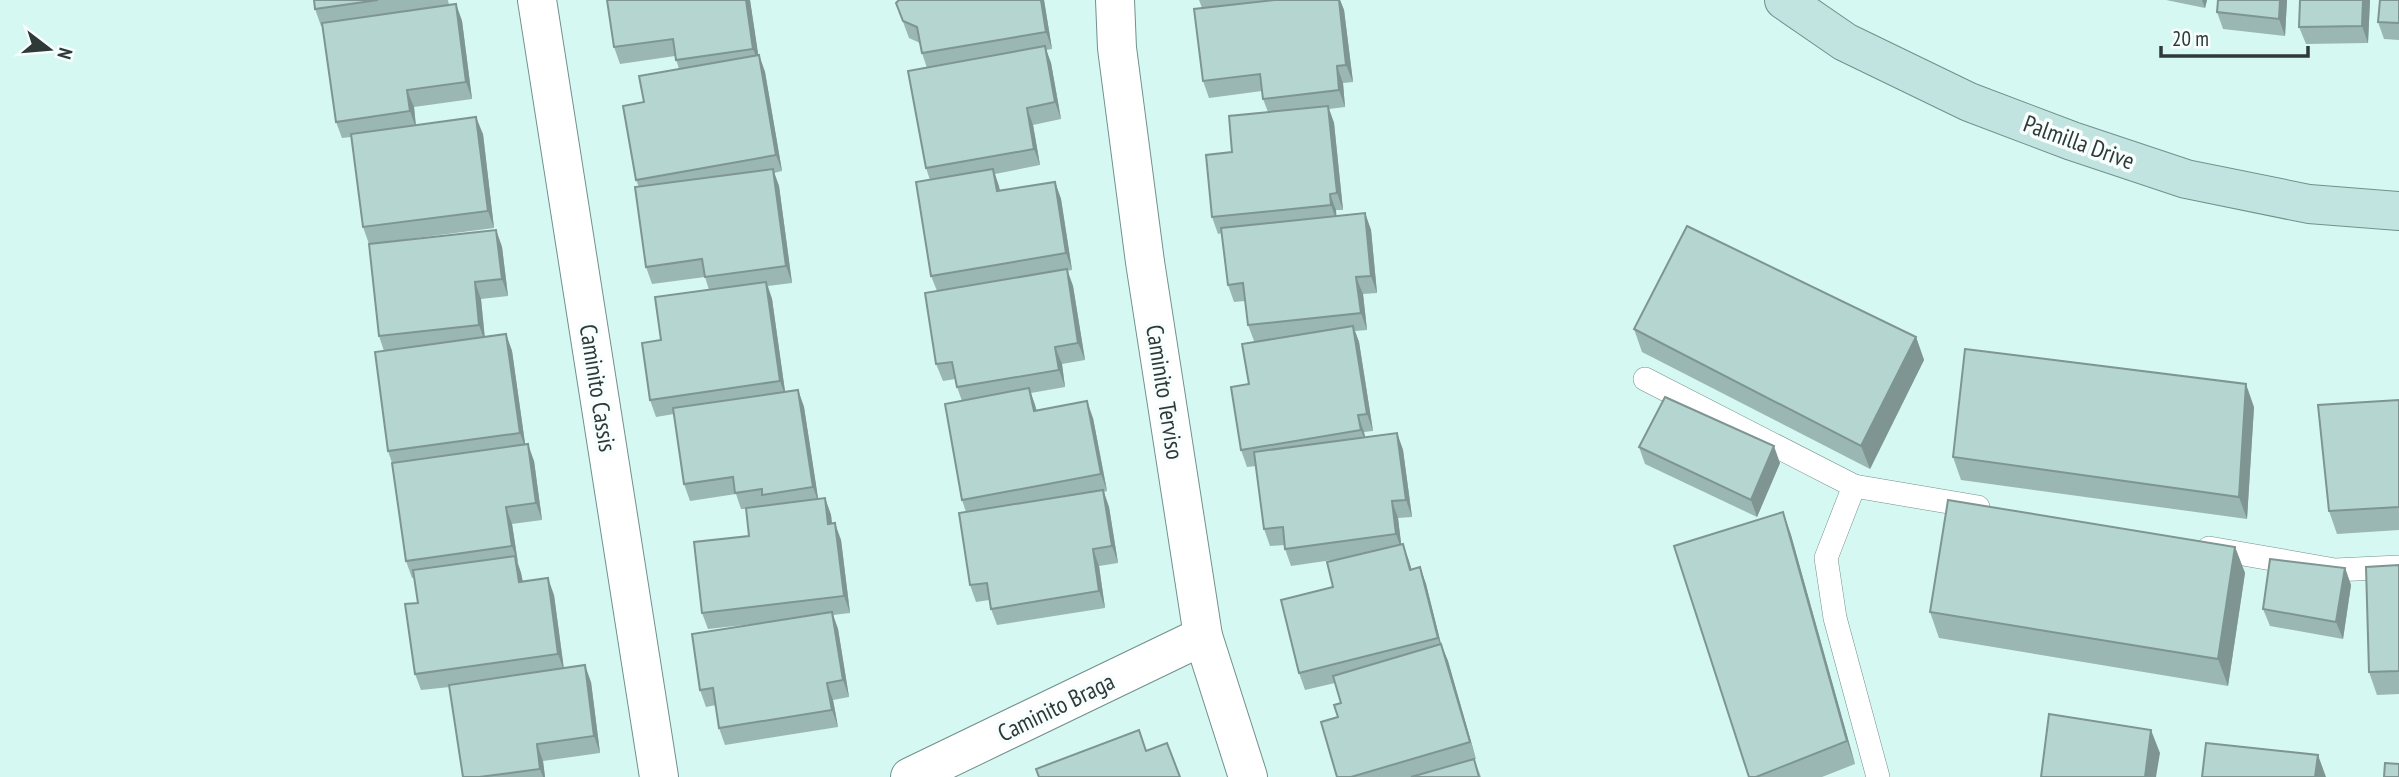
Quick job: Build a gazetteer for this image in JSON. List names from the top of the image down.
{
  "streets": {
    "street": [
      "Palmilla Drive",
      "Caminito Cassis",
      "Caminito Terviso",
      "Caminito Braga"
    ]
  },
  "crossings": [
    ["Caminito Terviso", "Caminito Braga"]
  ],
  "scale_bar": "20 m",
  "north": "right"
}
